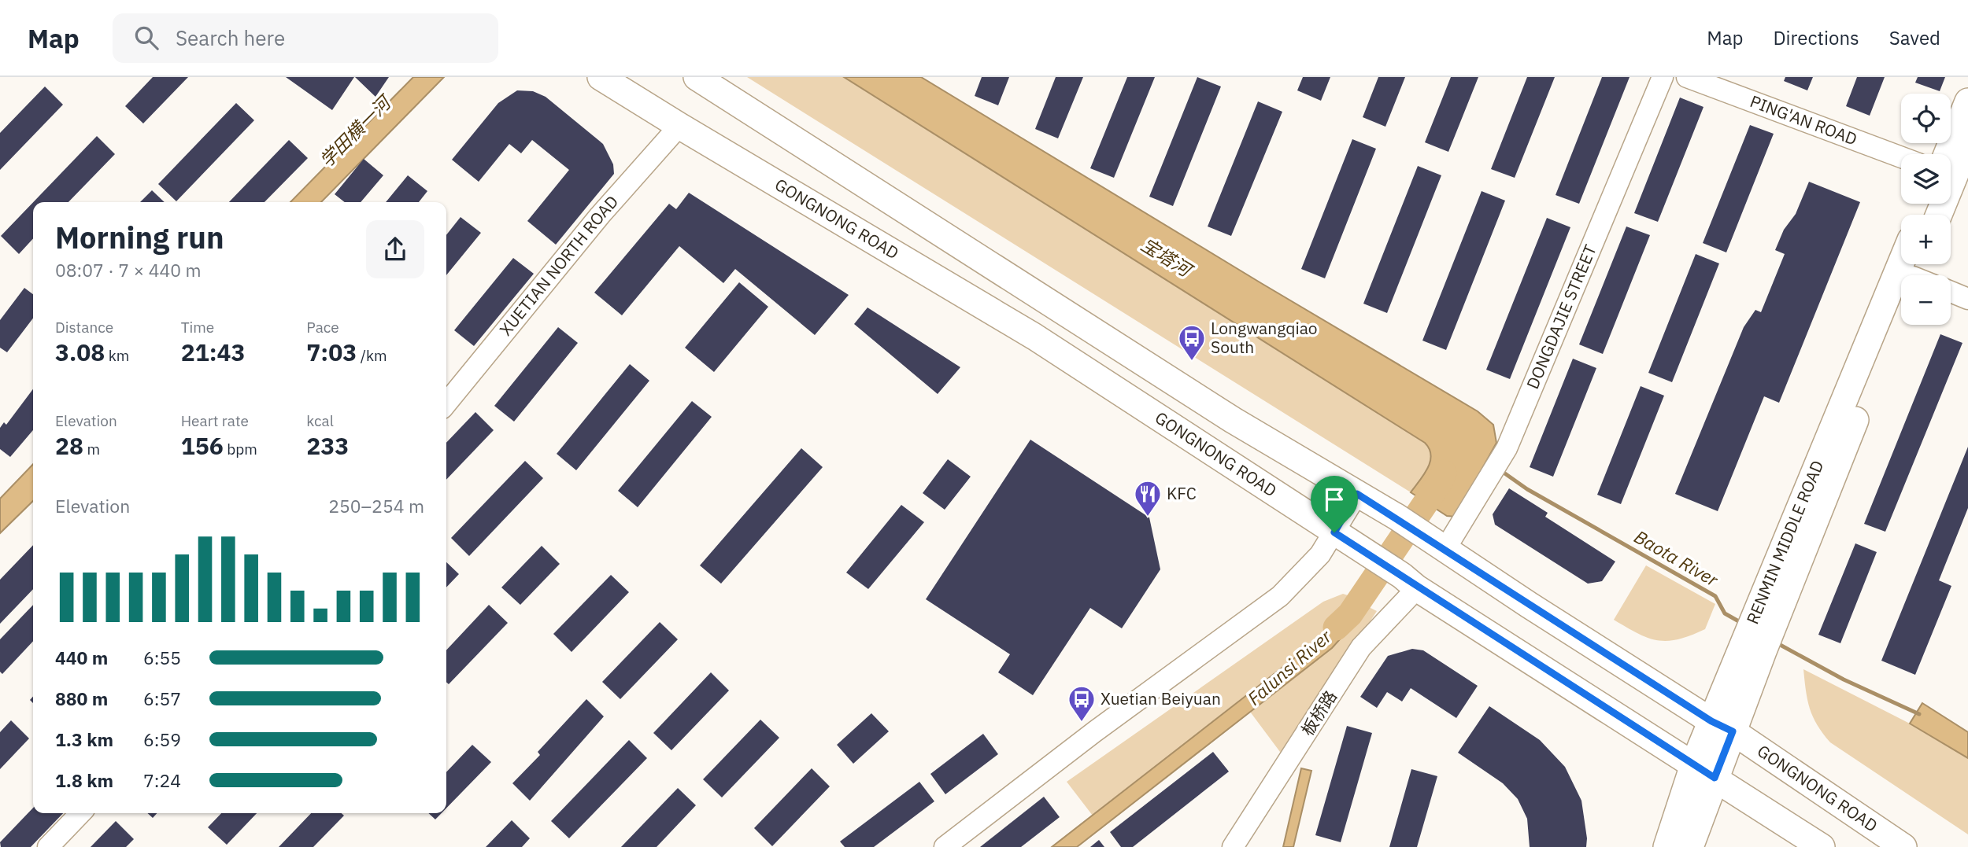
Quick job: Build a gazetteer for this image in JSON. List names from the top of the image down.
{
  "streets": {
    "main road": ["GONGNONG ROAD", "RENMIN MIDDLE ROAD"],
    "street": [
      "PING'AN ROAD",
      "XUETIAN NORTH ROAD",
      "DONGDAJIE STREET",
      "板桥路"
    ]
  },
  "crossings": [
    ["GONGNONG ROAD", "XUETIAN NORTH ROAD"],
    ["GONGNONG ROAD", "DONGDAJIE STREET"],
    ["GONGNONG ROAD", "RENMIN MIDDLE ROAD"],
    ["GONGNONG ROAD", "板桥路"]
  ],
  "water": [
    "学田横一河",
    "宝塔河",
    "Baota River",
    "Falunsi River"
  ],
  "places": {
    "bus stop": ["Longwangqiao South", "Xuetian Beiyuan"],
    "restaurant": ["KFC"]
  },
  "page": {
    "header": "Map",
    "search": "Search here",
    "nav": ["Map", "Directions", "Saved"],
    "map_buttons": ["+", "−"],
    "heading": ["Morning run", "08:07 · 7 × 440 m"],
    "stats": [
      ["Distance", "3.08 km"],
      ["Time", "21:43"],
      ["Pace", "7:03 /km"],
      ["Elevation", "28 m"],
      ["Heart rate", "156 bpm"],
      ["kcal", "233"]
    ],
    "chart": ["Elevation", "250–254 m"],
    "list": [
      {
        "name": "440 m",
        "note": "6:55"
      },
      {
        "name": "880 m",
        "note": "6:57"
      },
      {
        "name": "1.3 km",
        "note": "6:59"
      },
      {
        "name": "1.8 km",
        "note": "7:24"
      }
    ]
  }
}
